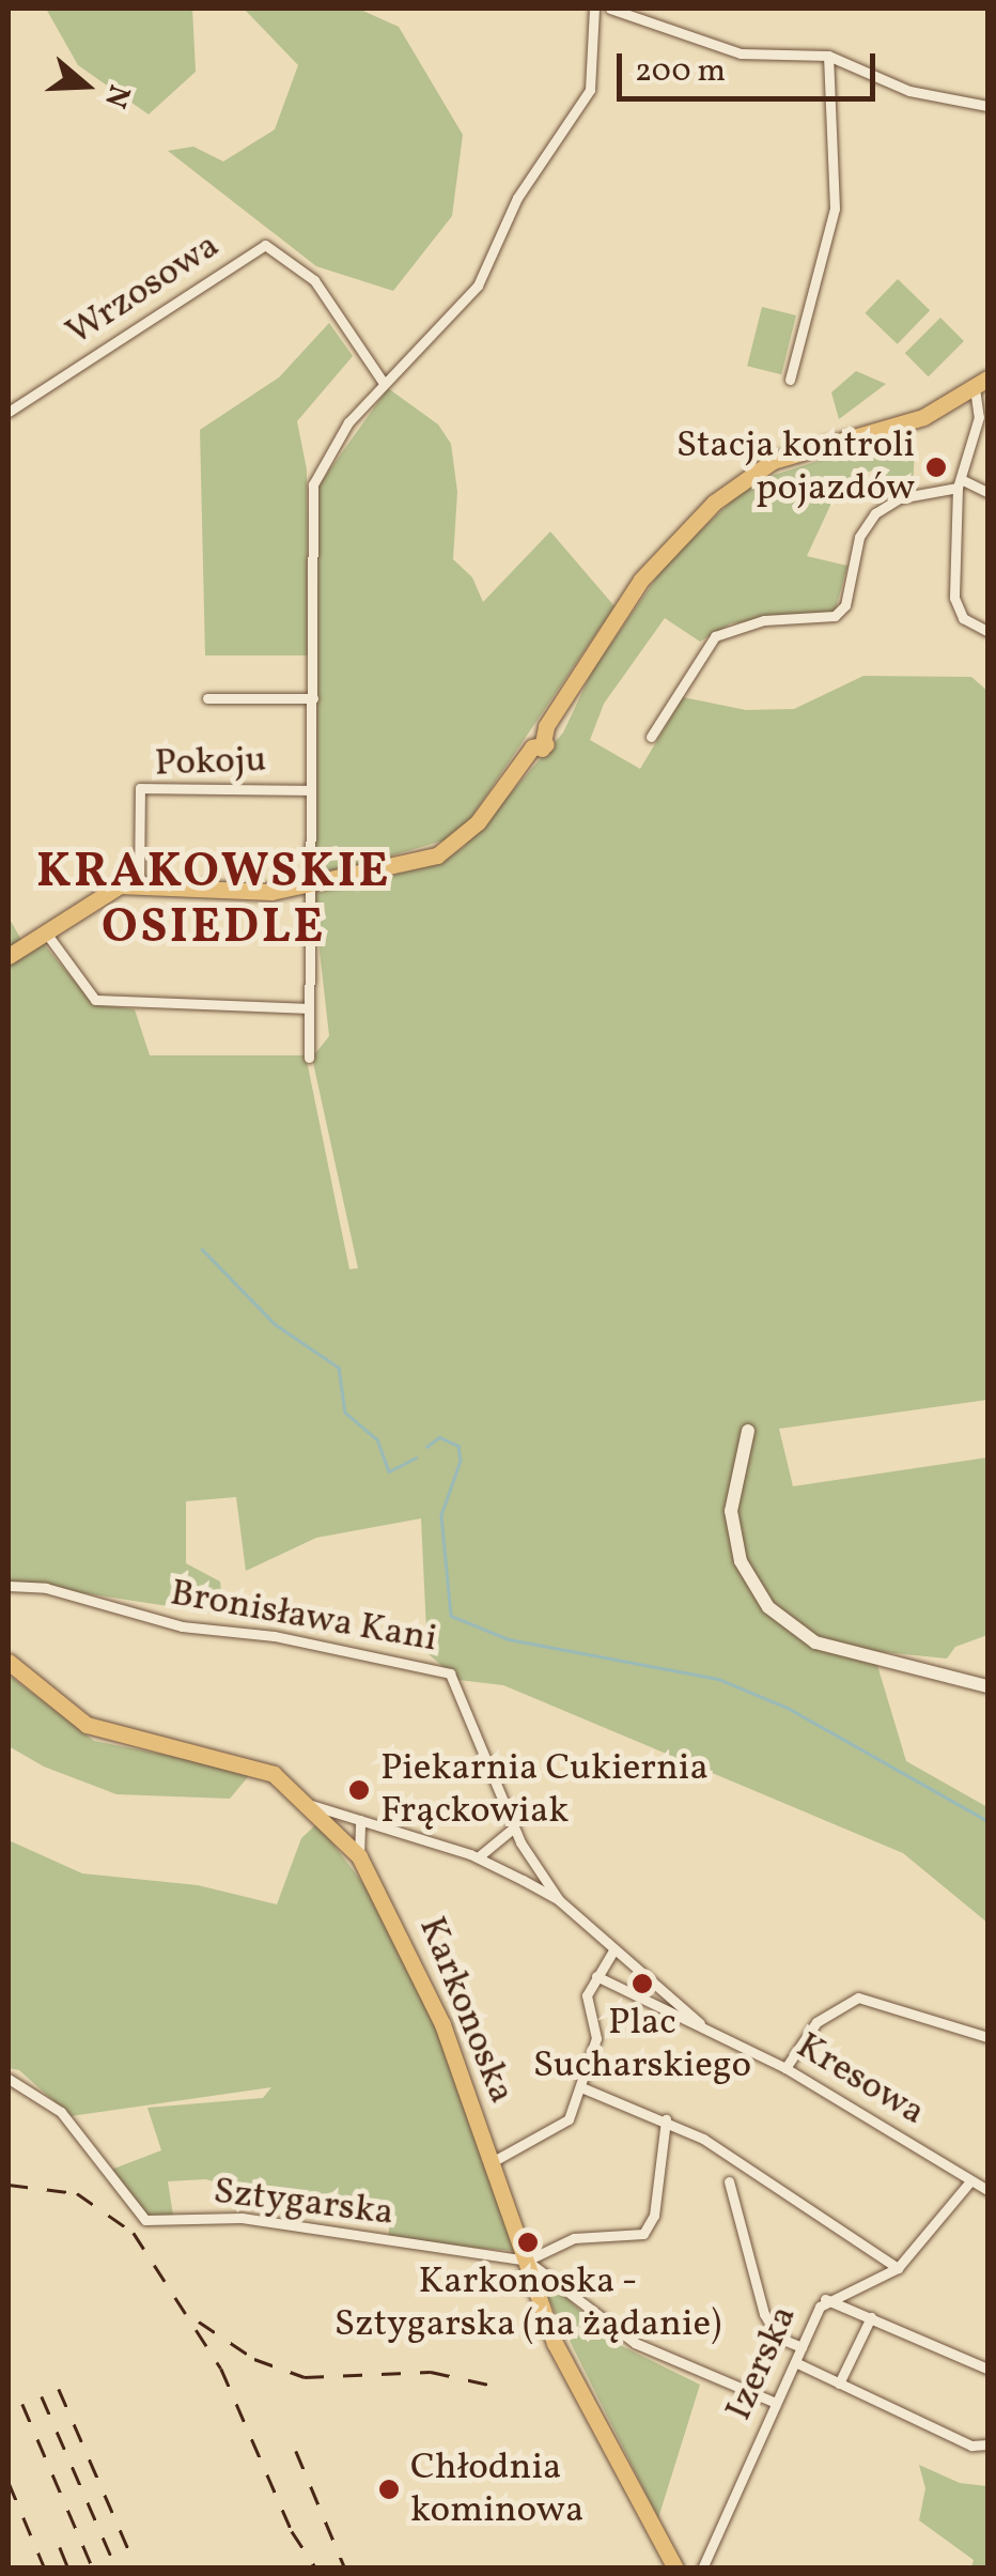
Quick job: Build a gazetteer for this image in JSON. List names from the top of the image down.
{
  "streets": {
    "main road": ["Karkonoska"],
    "street": [
      "Wrzosowa",
      "Pokoju",
      "Bronisława Kani",
      "Kresowa",
      "Sztygarska",
      "Izerska"
    ]
  },
  "crossings": [
    ["Karkonoska", "Sztygarska"],
    ["Kresowa", "Izerska"]
  ],
  "districts": ["KRAKOWSKIE OSIEDLE"],
  "places": [
    "Stacja kontroli pojazdów",
    "Piekarnia Cukiernia Frąckowiak",
    "Plac Sucharskiego",
    "Karkonoska - Sztygarska (na żądanie)",
    "Chłodnia kominowa"
  ],
  "scale_bar": "200 m",
  "north": "right"
}
